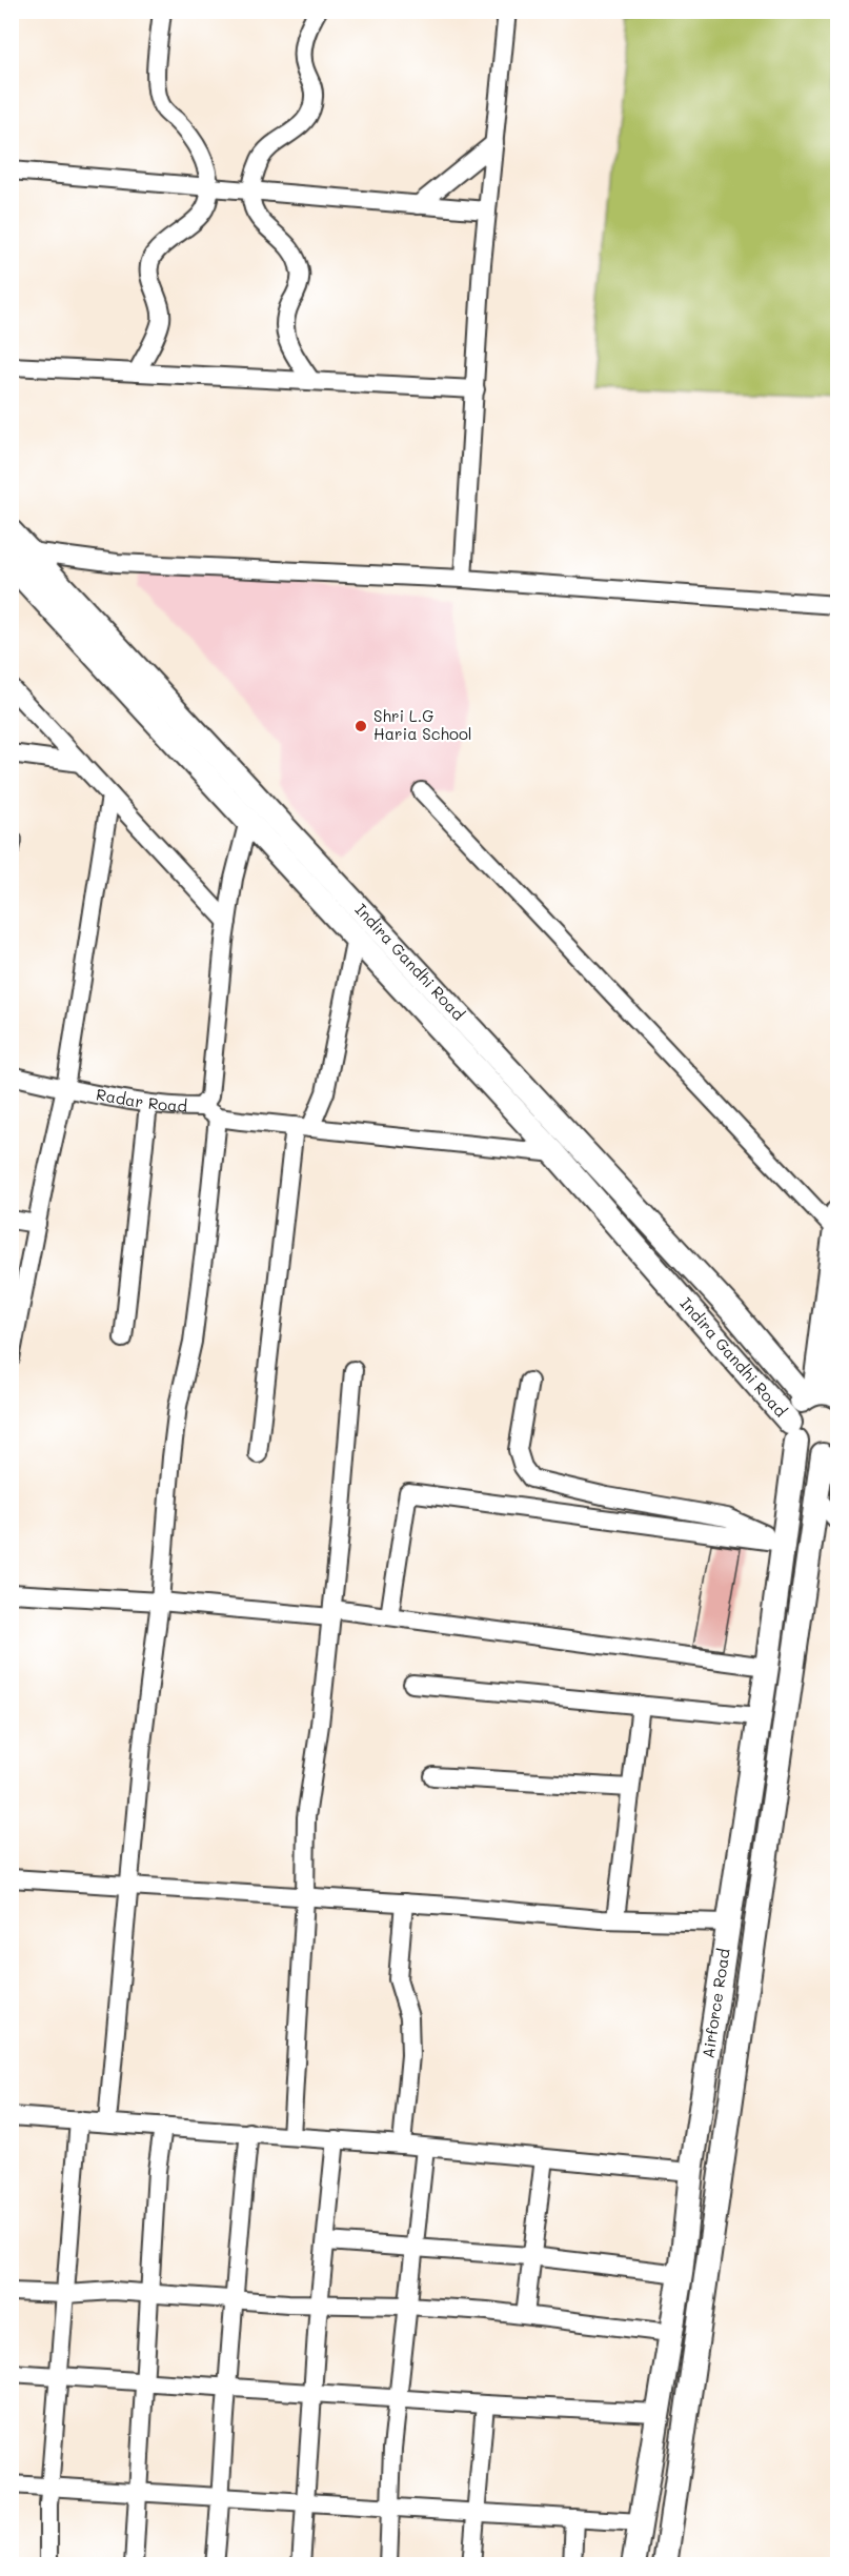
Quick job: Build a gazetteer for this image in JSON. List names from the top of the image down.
{
  "streets": {
    "main road": ["Indira Gandhi Road", "Airforce Road"],
    "street": ["Radar Road"]
  },
  "crossings": [
    ["Indira Gandhi Road", "Radar Road"],
    ["Indira Gandhi Road", "Airforce Road"]
  ],
  "places": ["Shri L.G Haria School"]
}
